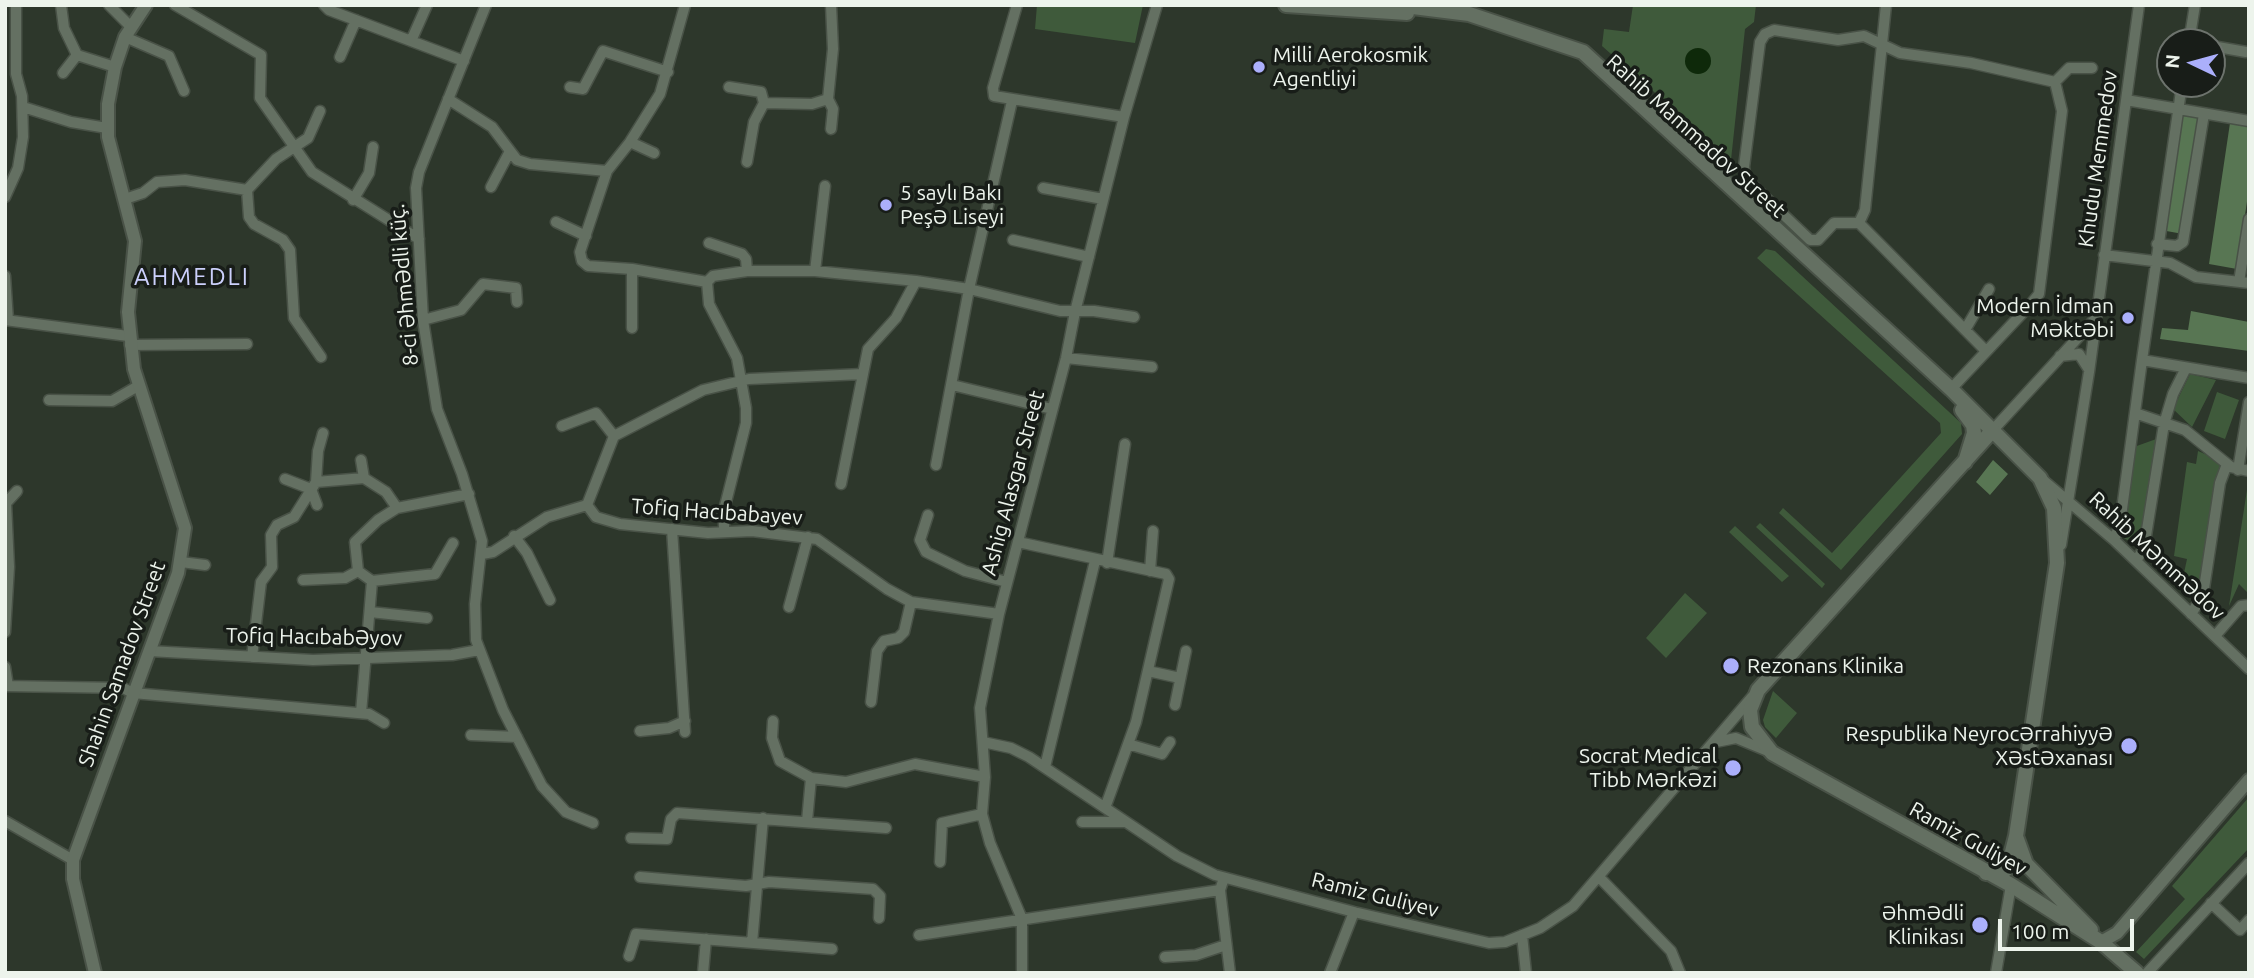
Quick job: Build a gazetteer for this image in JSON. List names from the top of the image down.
{
  "streets": {
    "main road": ["Rahib Mammadov Street", "Ramiz Guliyev"],
    "street": [
      "Khudu Memmedov",
      "8-ci Əhmədli küç.",
      "Ashig Alasgar Street",
      "Tofiq Hacıbabayev",
      "Rahib Məmmədov",
      "Tofiq Hacıbabəyov",
      "Shahin Samadov Street"
    ]
  },
  "crossings": [
    ["Rahib Mammadov Street", "Rahib Məmmədov"],
    ["Khudu Memmedov", "Rahib Məmmədov"],
    ["8-ci Əhmədli küç.", "Tofiq Hacıbabəyov"],
    ["Ashig Alasgar Street", "Tofiq Hacıbabayev"],
    ["Ashig Alasgar Street", "Ramiz Guliyev"],
    ["Tofiq Hacıbabəyov", "Shahin Samadov Street"]
  ],
  "districts": ["AHMEDLI"],
  "places": [
    "Milli Aerokosmik Agentliyi",
    "5 saylı Bakı Peşə Liseyi",
    "Modern İdman Məktəbi",
    "Rezonans Klinika",
    "Respublika Neyrocərrahiyyə Xəstəxanası",
    "Socrat Medical Tibb Mərkəzi",
    "Əhmədli Klinikası"
  ],
  "scale_bar": "100 m",
  "north": "left"
}
